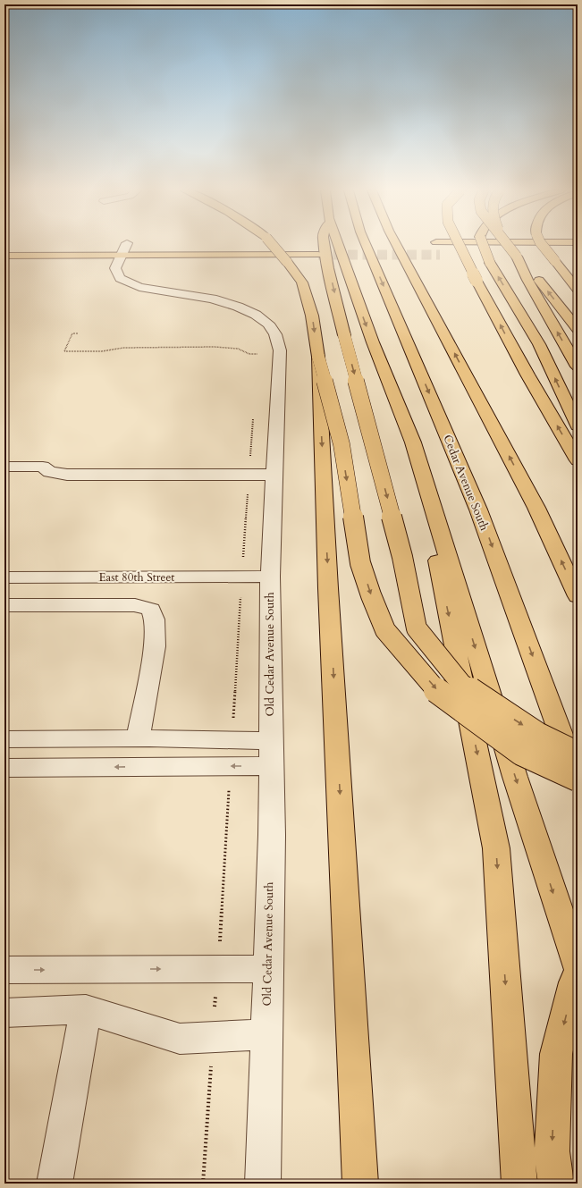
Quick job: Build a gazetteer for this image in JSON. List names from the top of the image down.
{
  "streets": {
    "main road": ["Cedar Avenue South"],
    "street": ["East 80th Street", "Old Cedar Avenue South"]
  },
  "crossings": [
    ["East 80th Street", "Old Cedar Avenue South"]
  ]
}
